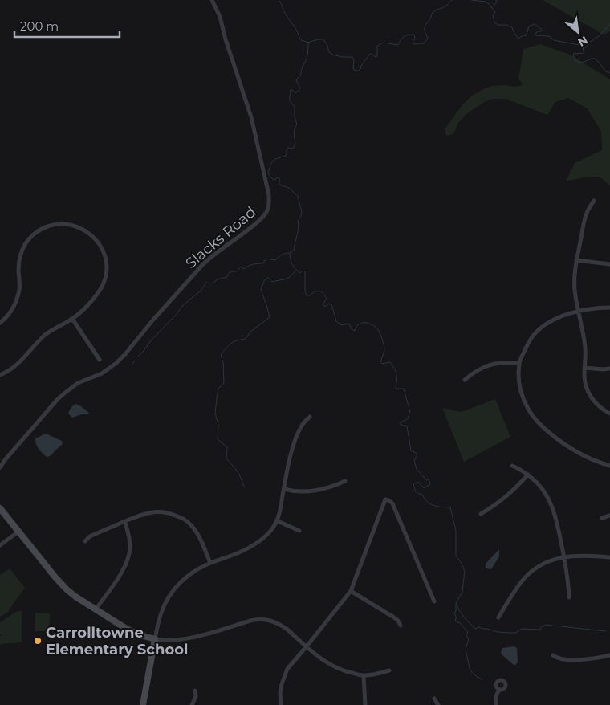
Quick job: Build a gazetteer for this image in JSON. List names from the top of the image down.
{
  "streets": {
    "street": ["Slacks Road"]
  },
  "places": ["Carrolltowne Elementary School"],
  "scale_bar": "200 m",
  "north": "bottom right"
}
